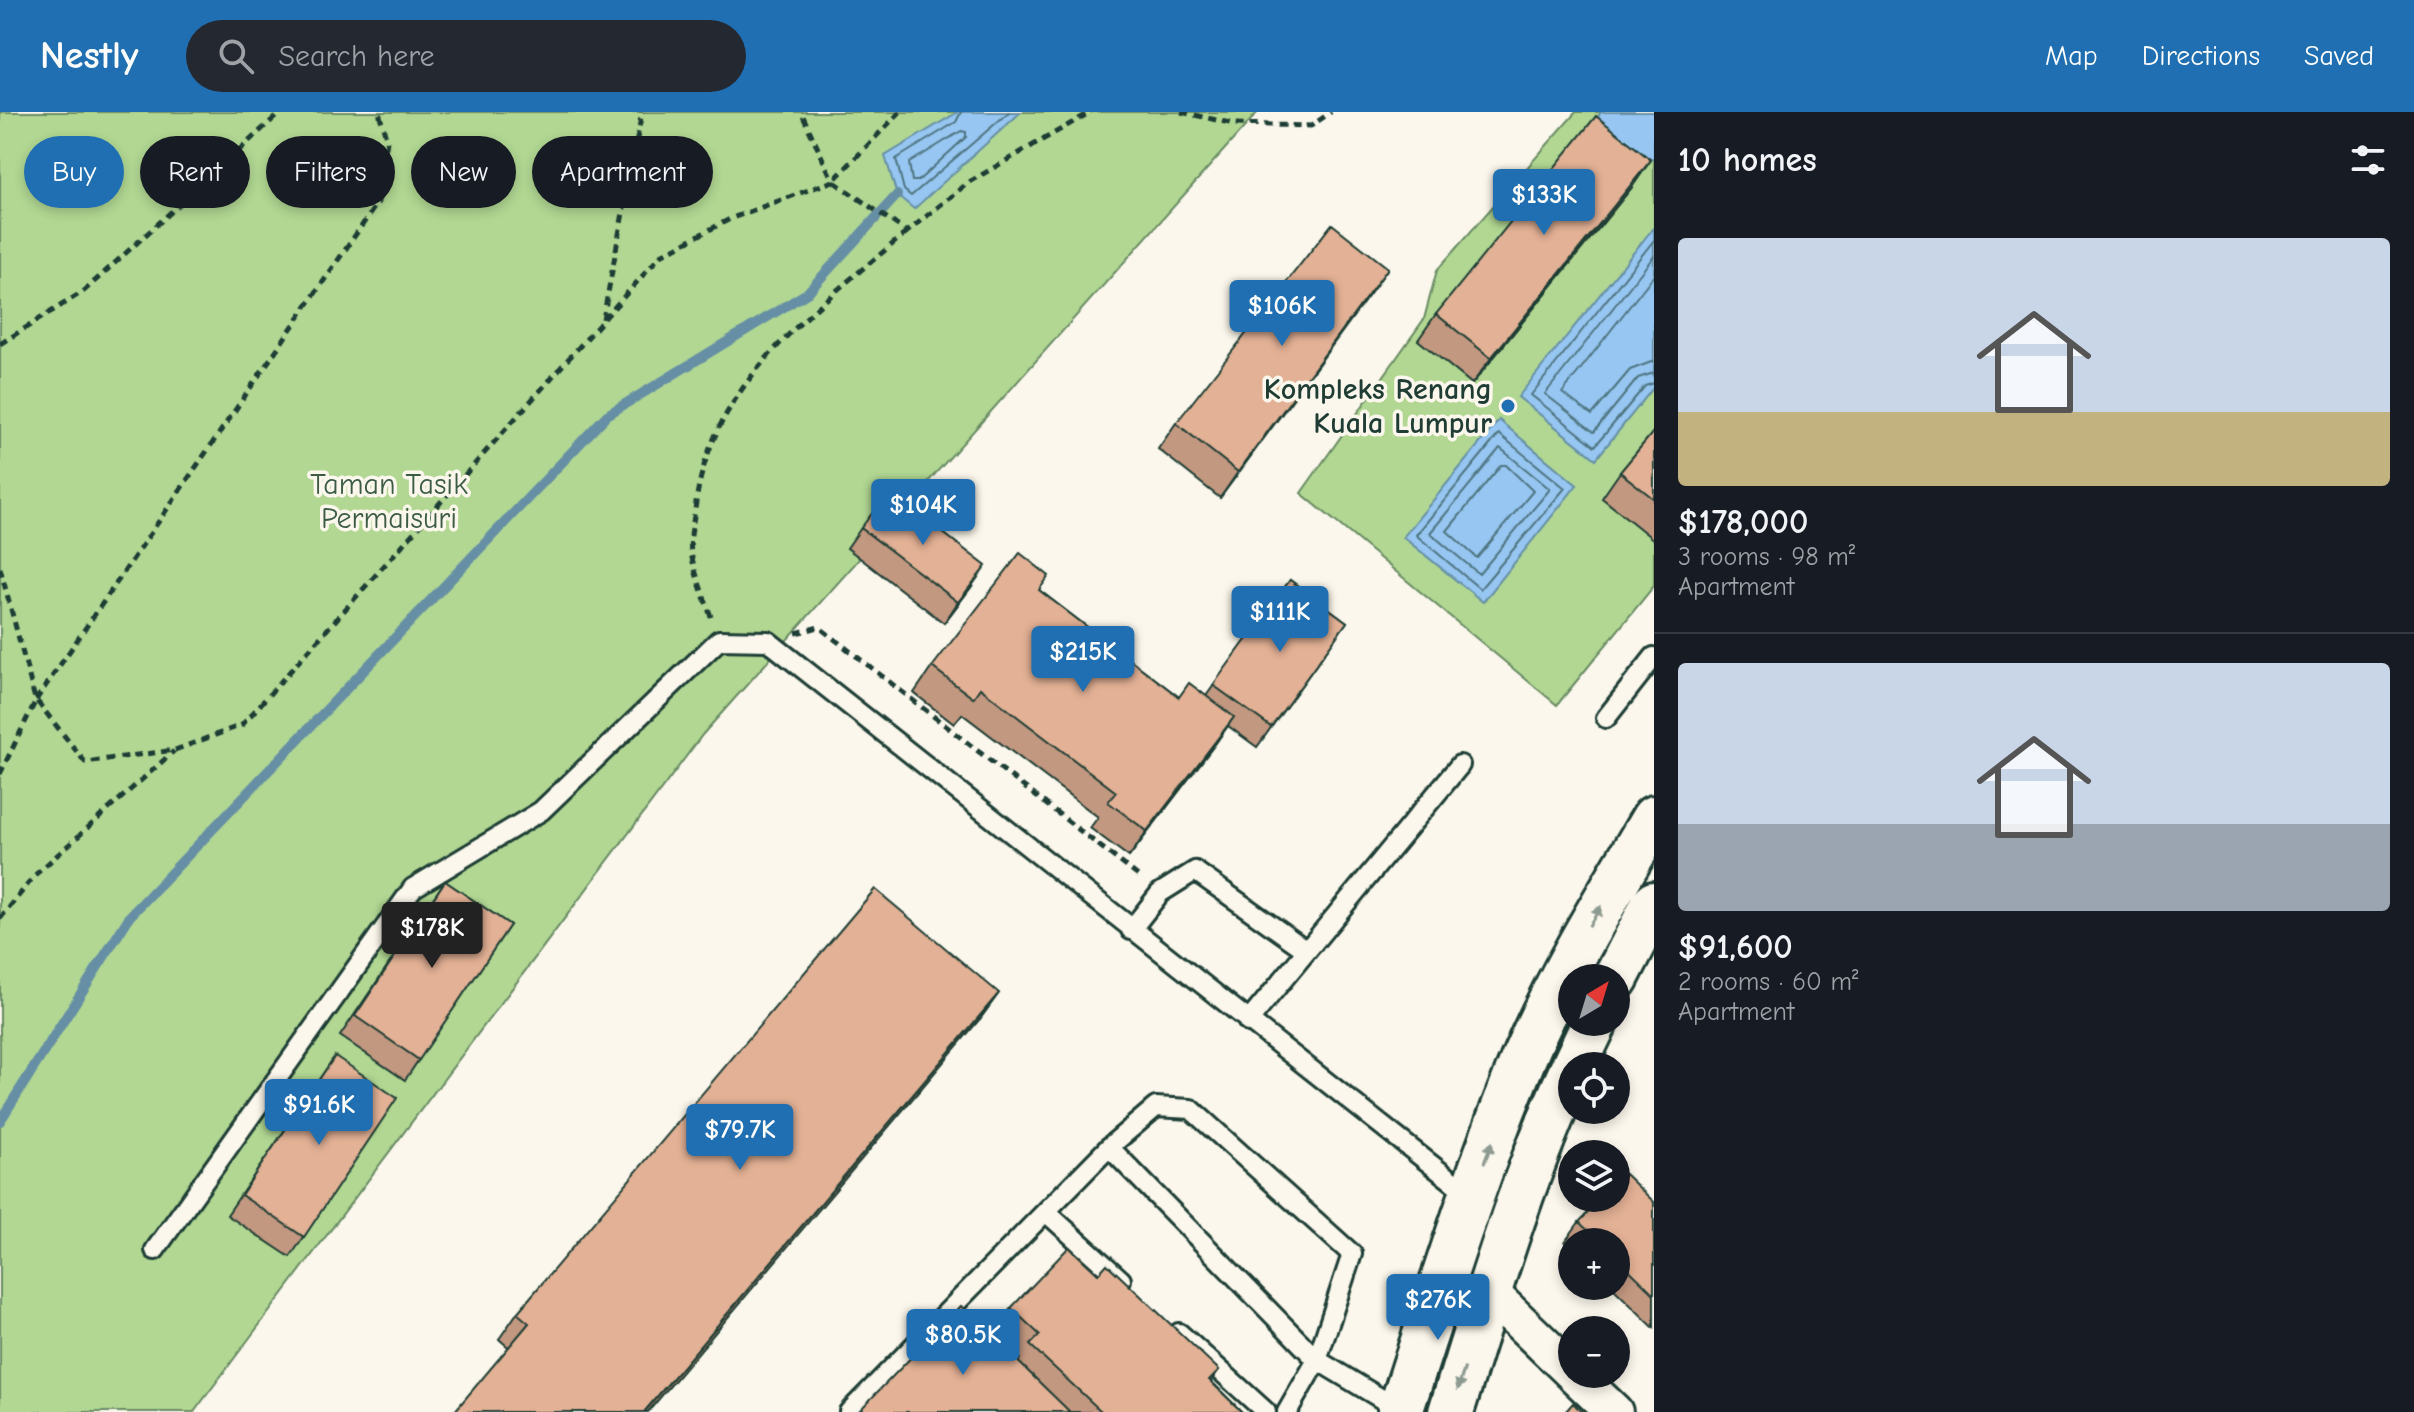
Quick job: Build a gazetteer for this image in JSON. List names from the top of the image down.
{
  "parks": ["Taman Tasik Permaisuri"],
  "places": ["Kompleks Renang Kuala Lumpur"],
  "north": "top right",
  "page": {
    "header": "Nestly",
    "search": "Search here",
    "nav": ["Map", "Directions", "Saved"],
    "heading": "10 homes",
    "chip": [
      "Buy",
      "Rent",
      "Filters",
      "New",
      "Apartment"
    ],
    "price": [
      "$133K",
      "$106K",
      "$104K",
      "$111K",
      "$215K",
      "$178K",
      "$91.6K",
      "$79.7K",
      "$276K",
      "$80.5K"
    ],
    "list": [
      {
        "name": "$178,000",
        "note": "3 rooms · 98 m² · Apartment"
      },
      {
        "name": "$91,600",
        "note": "2 rooms · 60 m² · Apartment"
      }
    ],
    "map_buttons": ["+", "−"]
  }
}
